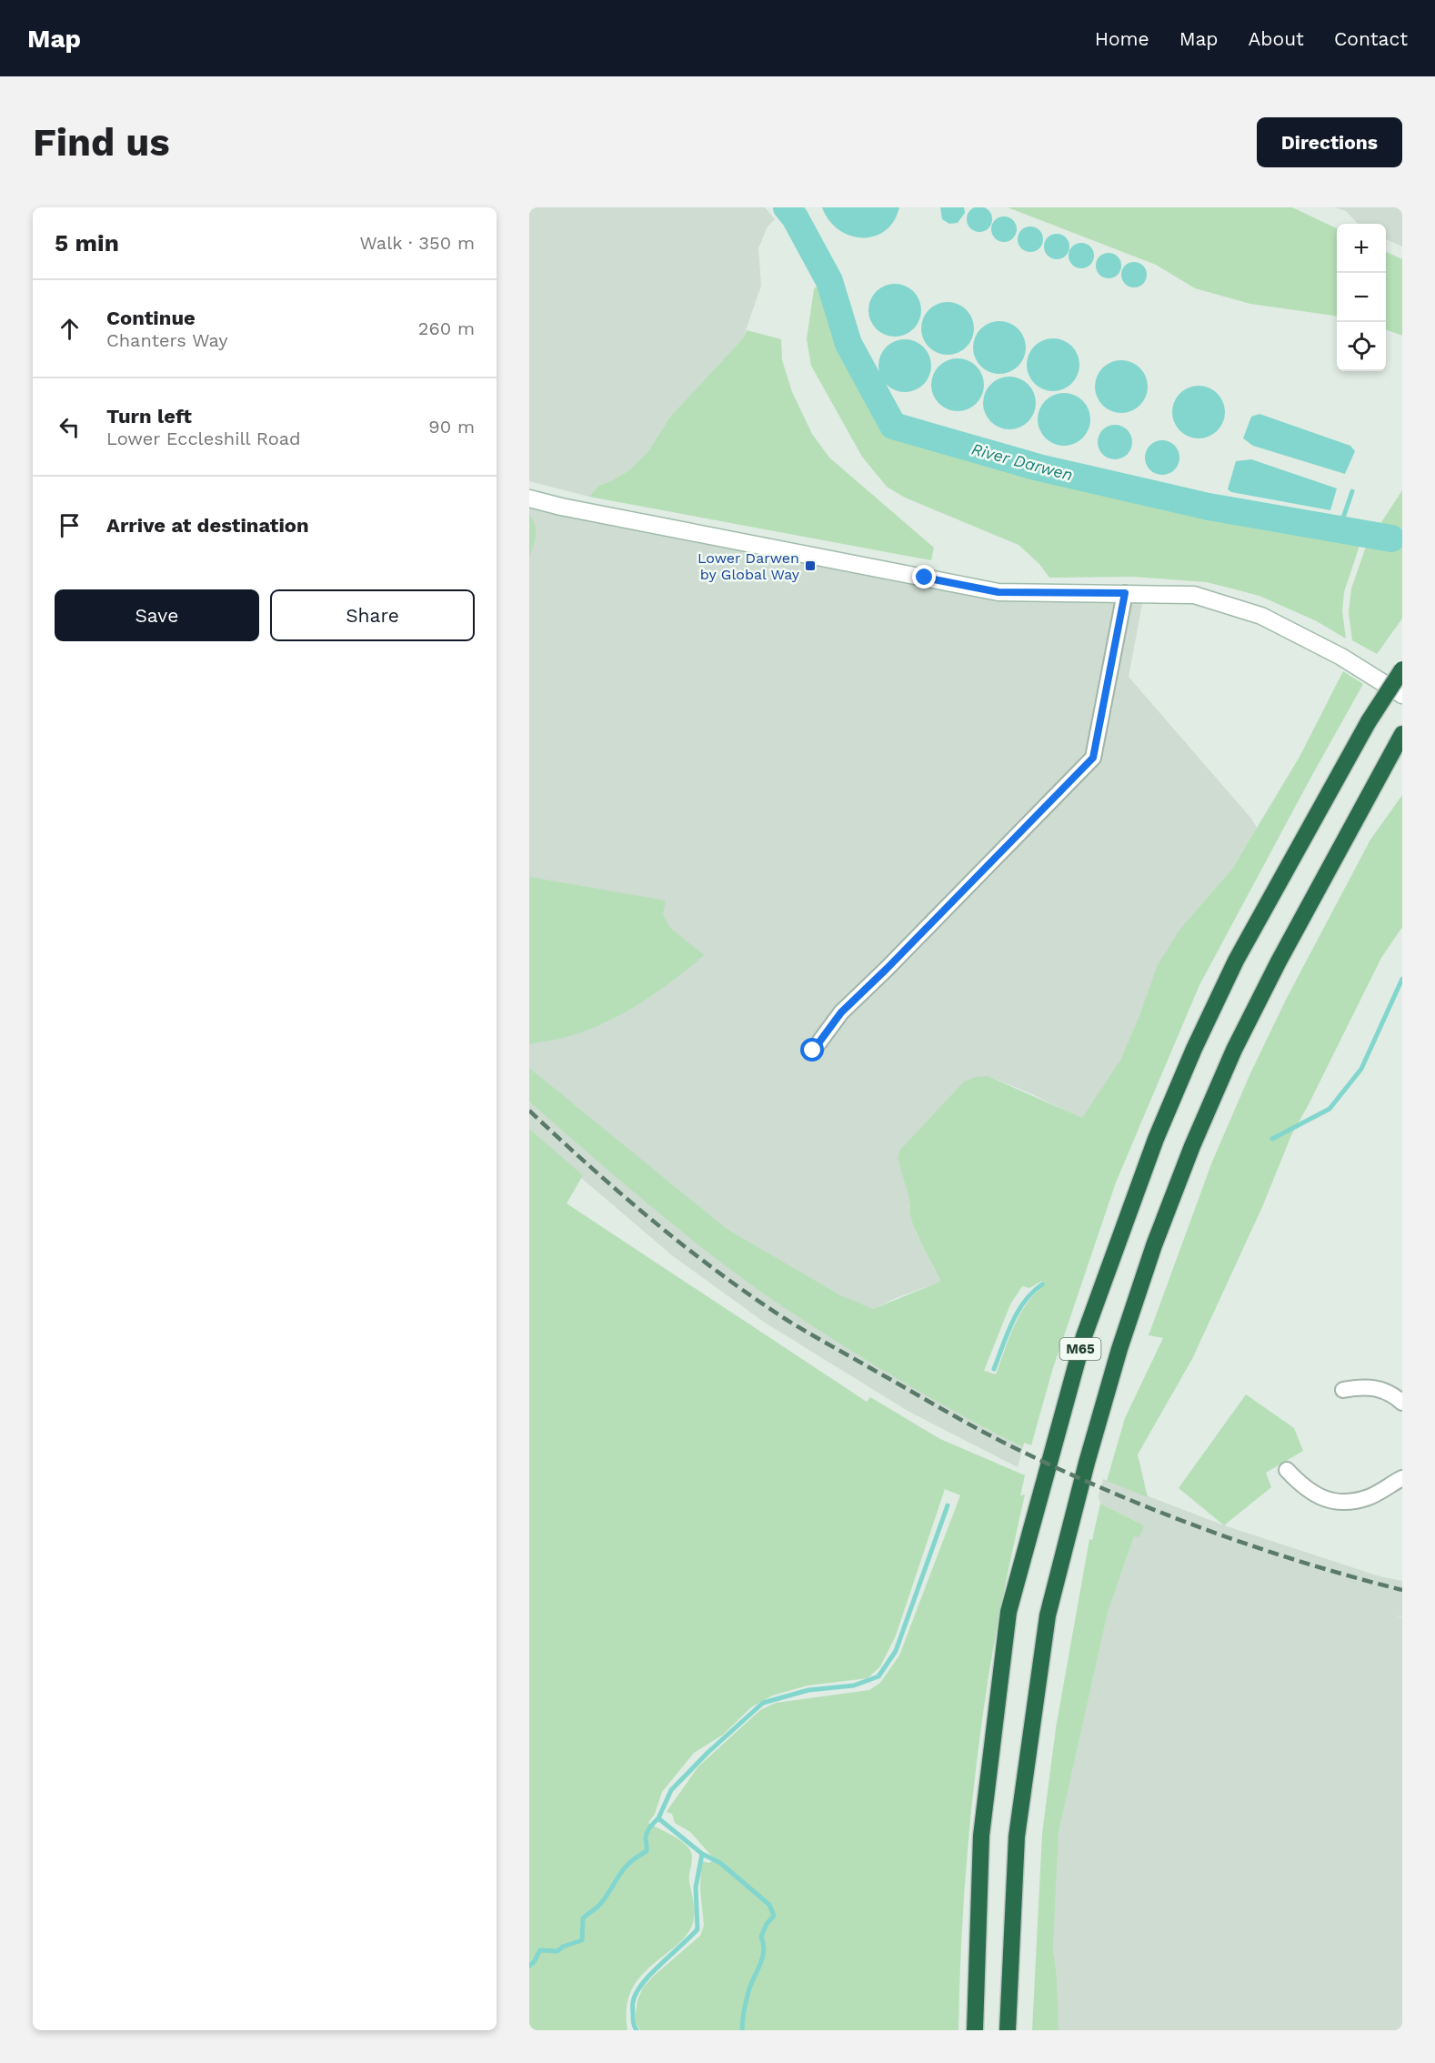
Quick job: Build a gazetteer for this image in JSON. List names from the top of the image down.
{
  "streets": {
    "highway": ["M65"]
  },
  "water": ["River Darwen"],
  "places": {
    "transit": ["Lower Darwen by Global Way"]
  },
  "page": {
    "header": "Map",
    "nav": [
      "Home",
      "Map",
      "About",
      "Contact"
    ],
    "buttons": [
      "Directions",
      ["Save", "Share"]
    ],
    "title": "Find us",
    "heading": ["5 min", "Walk · 350 m"],
    "map_buttons": ["+", "−"],
    "list": [
      ["Continue", "Chanters Way", "260 m"],
      ["Turn left", "Lower Eccleshill Road", "90 m"],
      "Arrive at destination"
    ]
  }
}
